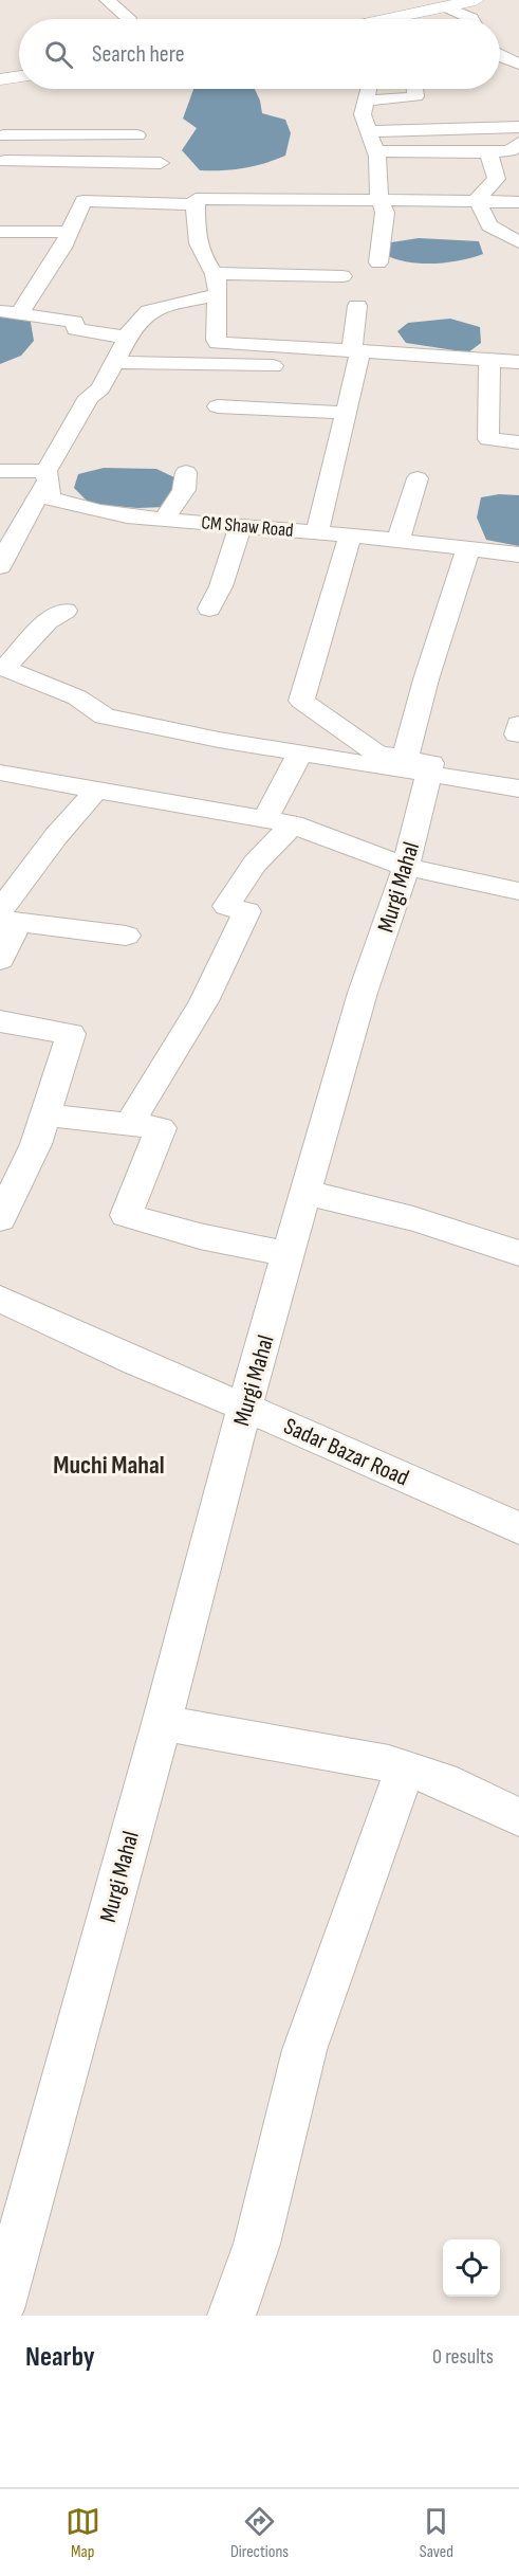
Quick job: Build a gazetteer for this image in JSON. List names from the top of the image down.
{
  "streets": {
    "street": ["CM Shaw Road", "Murgi Mahal", "Sadar Bazar Road"]
  },
  "crossings": [
    ["CM Shaw Road", "Murgi Mahal"],
    ["Murgi Mahal", "Sadar Bazar Road"]
  ],
  "districts": ["Muchi Mahal"],
  "page": {
    "search": "Search here",
    "heading": ["Nearby", "0 results"],
    "nav": ["Map", "Directions", "Saved"]
  }
}
